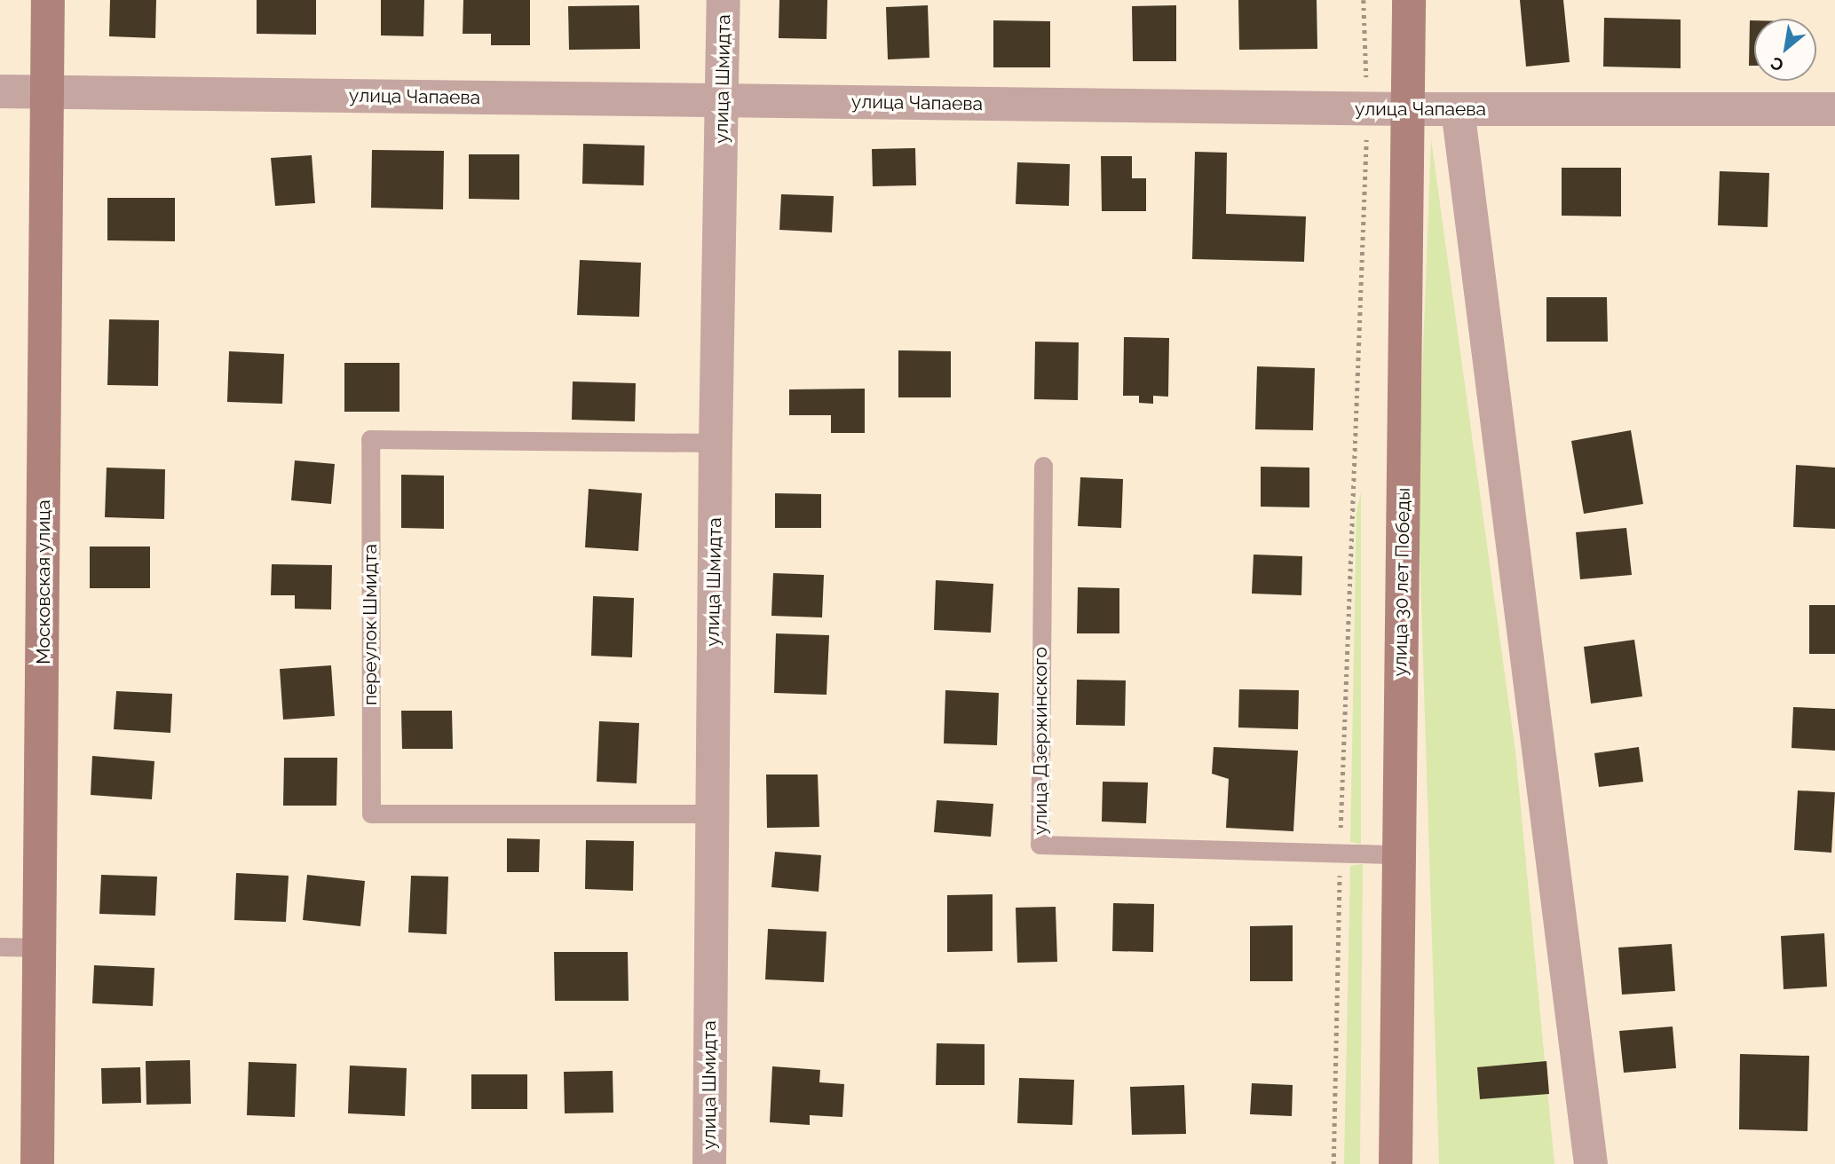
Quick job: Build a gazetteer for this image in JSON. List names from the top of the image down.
{
  "streets": {
    "street": [
      "улица Шмидта",
      "улица Чапаева",
      "Московская улица",
      "улица 30 лет Победы"
    ],
    "lane": ["переулок Шмидта", "улица Дзержинского"]
  },
  "crossings": [
    ["улица Шмидта", "улица Чапаева"],
    ["улица Шмидта", "переулок Шмидта"],
    ["улица Чапаева", "Московская улица"],
    ["улица Чапаева", "улица 30 лет Победы"],
    ["улица 30 лет Победы", "улица Дзержинского"]
  ],
  "north": "bottom left"
}
